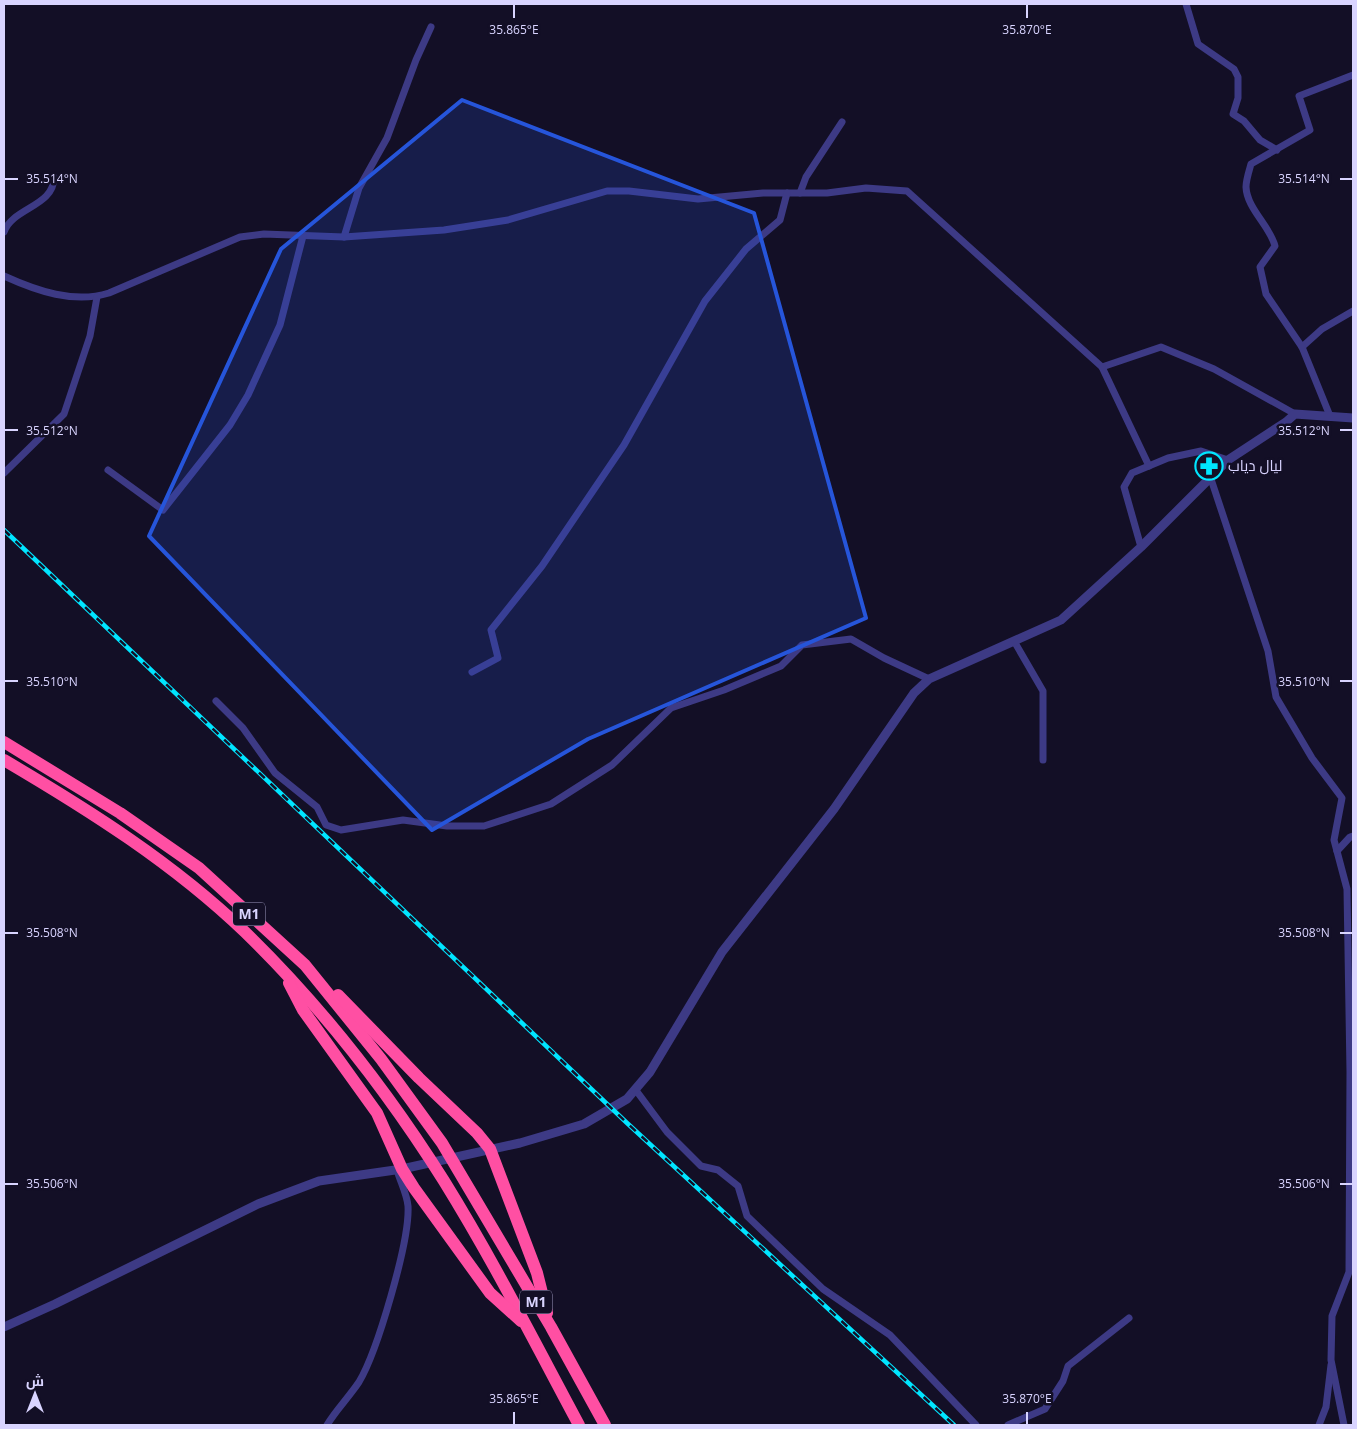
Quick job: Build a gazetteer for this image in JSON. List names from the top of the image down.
{
  "streets": {
    "highway": ["M1"]
  },
  "places": {
    "pharmacy": ["ليال دياب"]
  },
  "north": "top",
  "coordinates": [
    "35.865°E",
    "35.870°E",
    "35.514°N",
    "35.512°N",
    "35.510°N",
    "35.508°N",
    "35.506°N"
  ]
}
